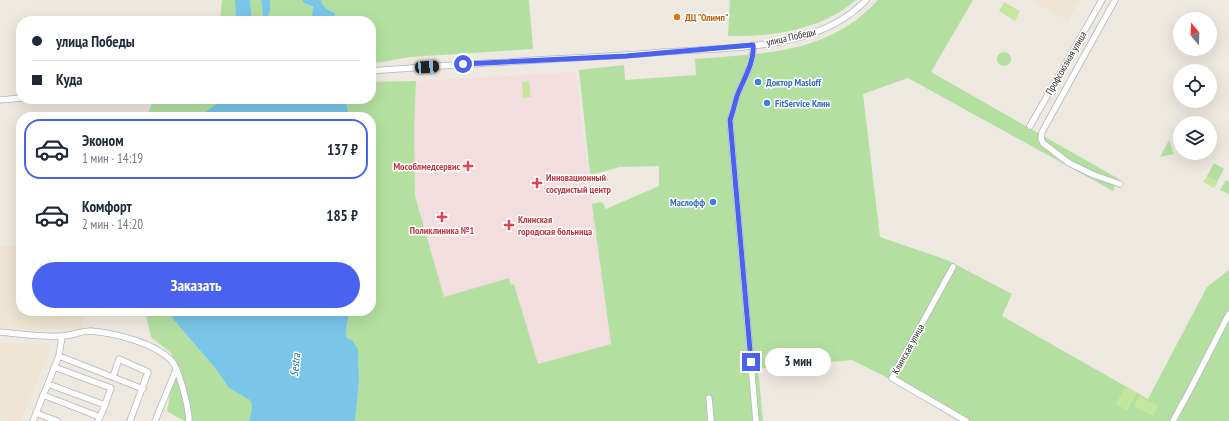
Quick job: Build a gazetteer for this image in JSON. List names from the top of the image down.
{
  "streets": {
    "street": ["улица Победы", "Профсоюзная улица", "Клинская улица"]
  },
  "water": ["Sestra"],
  "places": {
    "other": [
      "ДЦ \"Олимп\"",
      "Доктор Masloff",
      "FitService Клин",
      "Маслофф"
    ],
    "health": [
      "Мособлмедсервис",
      "Инновационный сосудистый центр",
      "Поликлиника №1",
      "Клинская городская больница"
    ]
  },
  "north": "top",
  "page": {
    "banner": ["улица Победы", "Куда"],
    "list": [
      {
        "name": "Эконом",
        "note": "1 мин · 14:19",
        "value": "137 ₽"
      },
      {
        "name": "Комфорт",
        "note": "2 мин · 14:20",
        "value": "185 ₽"
      }
    ],
    "buttons": "Заказать",
    "bubble": "3 мин"
  }
}
